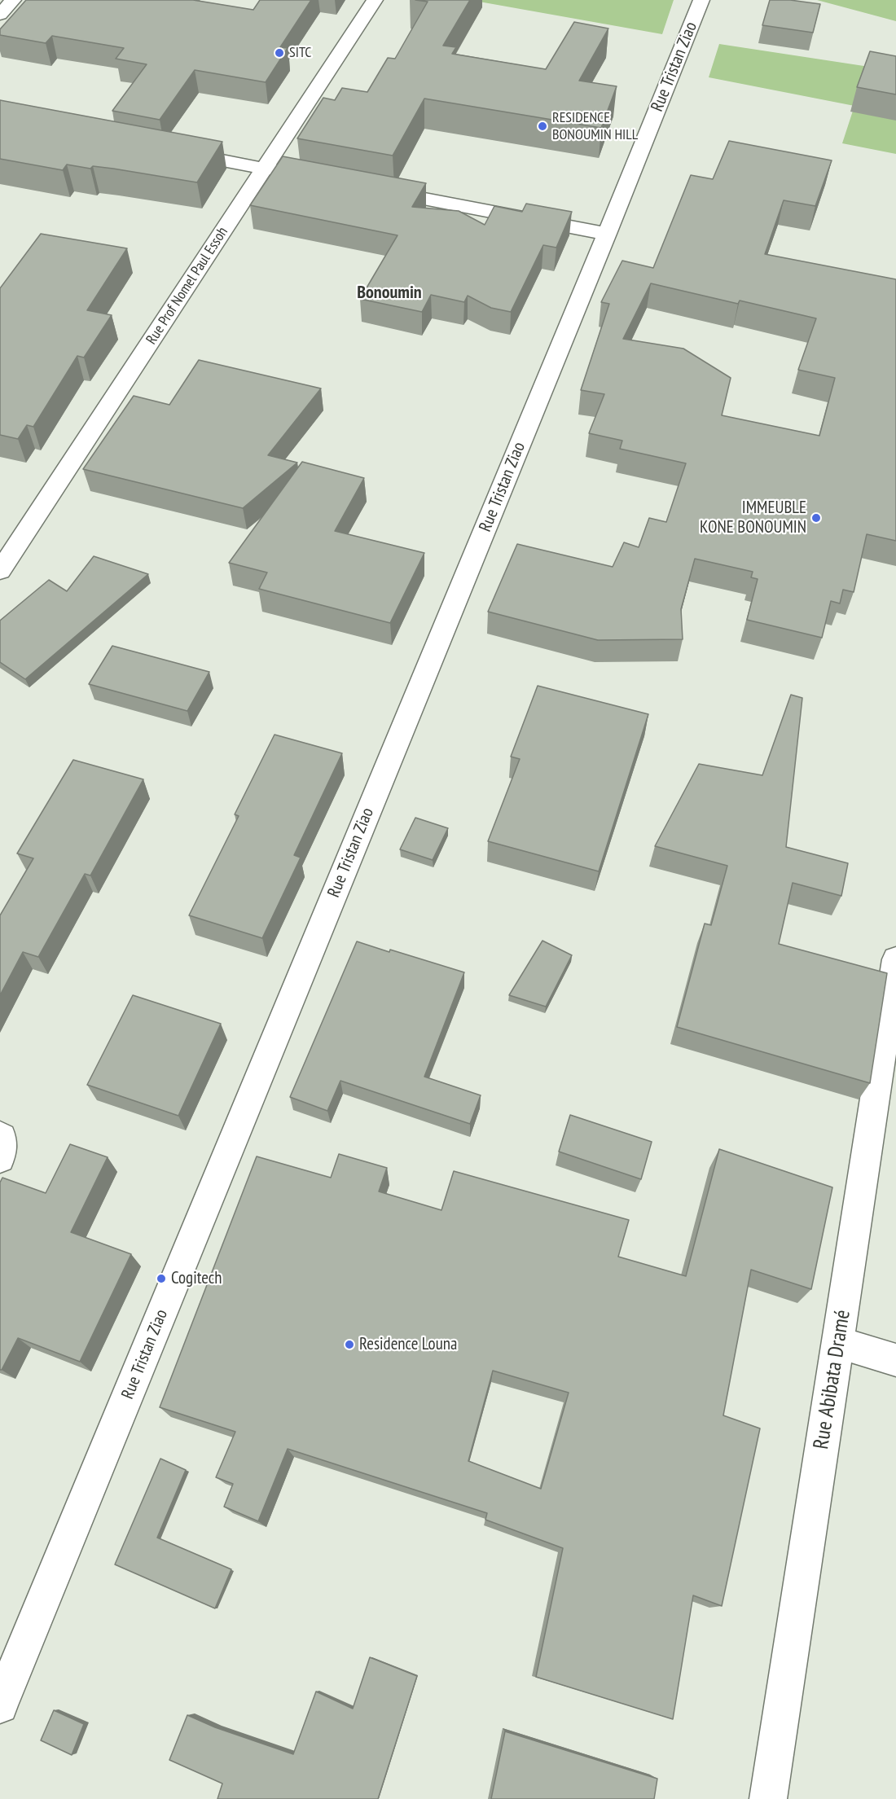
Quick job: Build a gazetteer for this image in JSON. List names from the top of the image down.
{
  "streets": {
    "street": ["Rue Tristan Ziao", "Rue Prof Nomel Paul Essoh", "Rue Abibata Dramé"]
  },
  "districts": ["Bonoumin"],
  "places": [
    "SITC",
    "RESIDENCE BONOUMIN HILL",
    "IMMEUBLE KONE BONOUMIN",
    "Cogitech",
    "Residence Louna"
  ]
}
